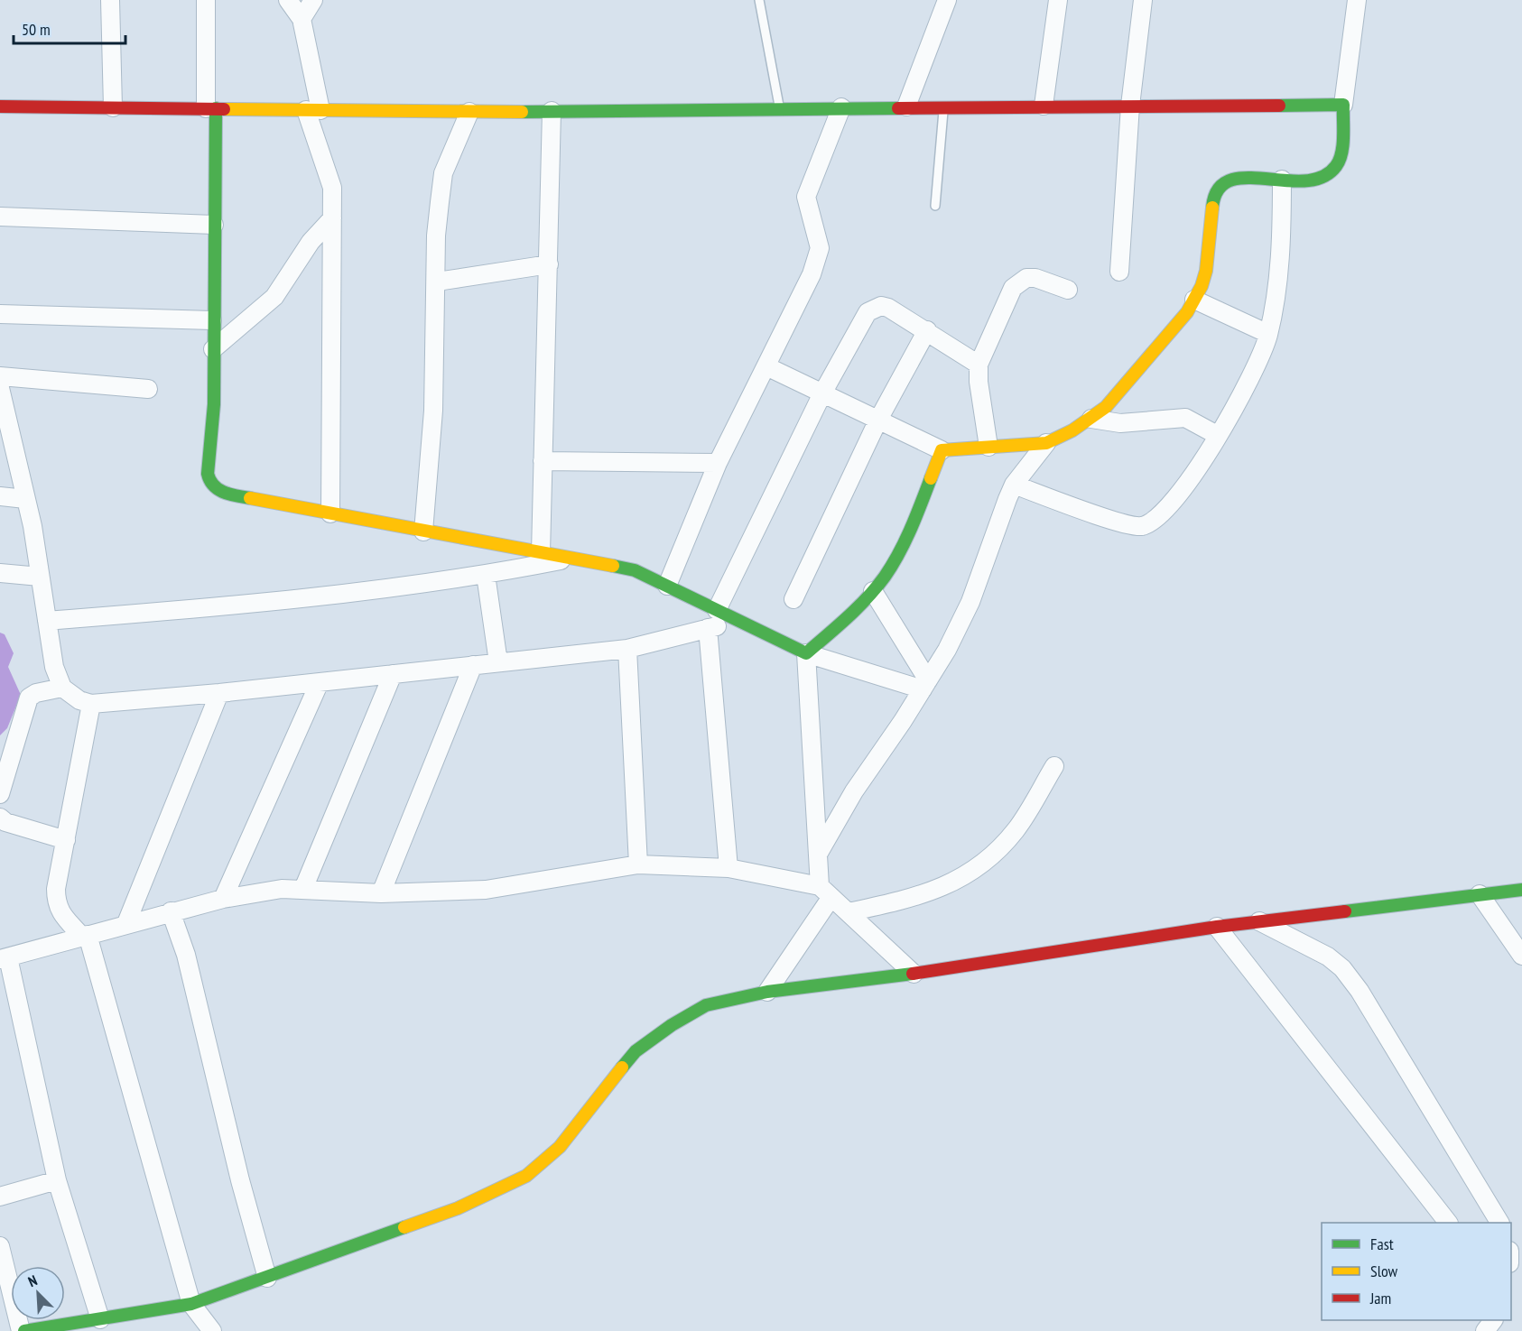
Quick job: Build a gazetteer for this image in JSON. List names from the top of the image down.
{
  "legend": ["Fast", "Slow", "Jam"],
  "scale_bar": "50 m",
  "north": "top left"
}
